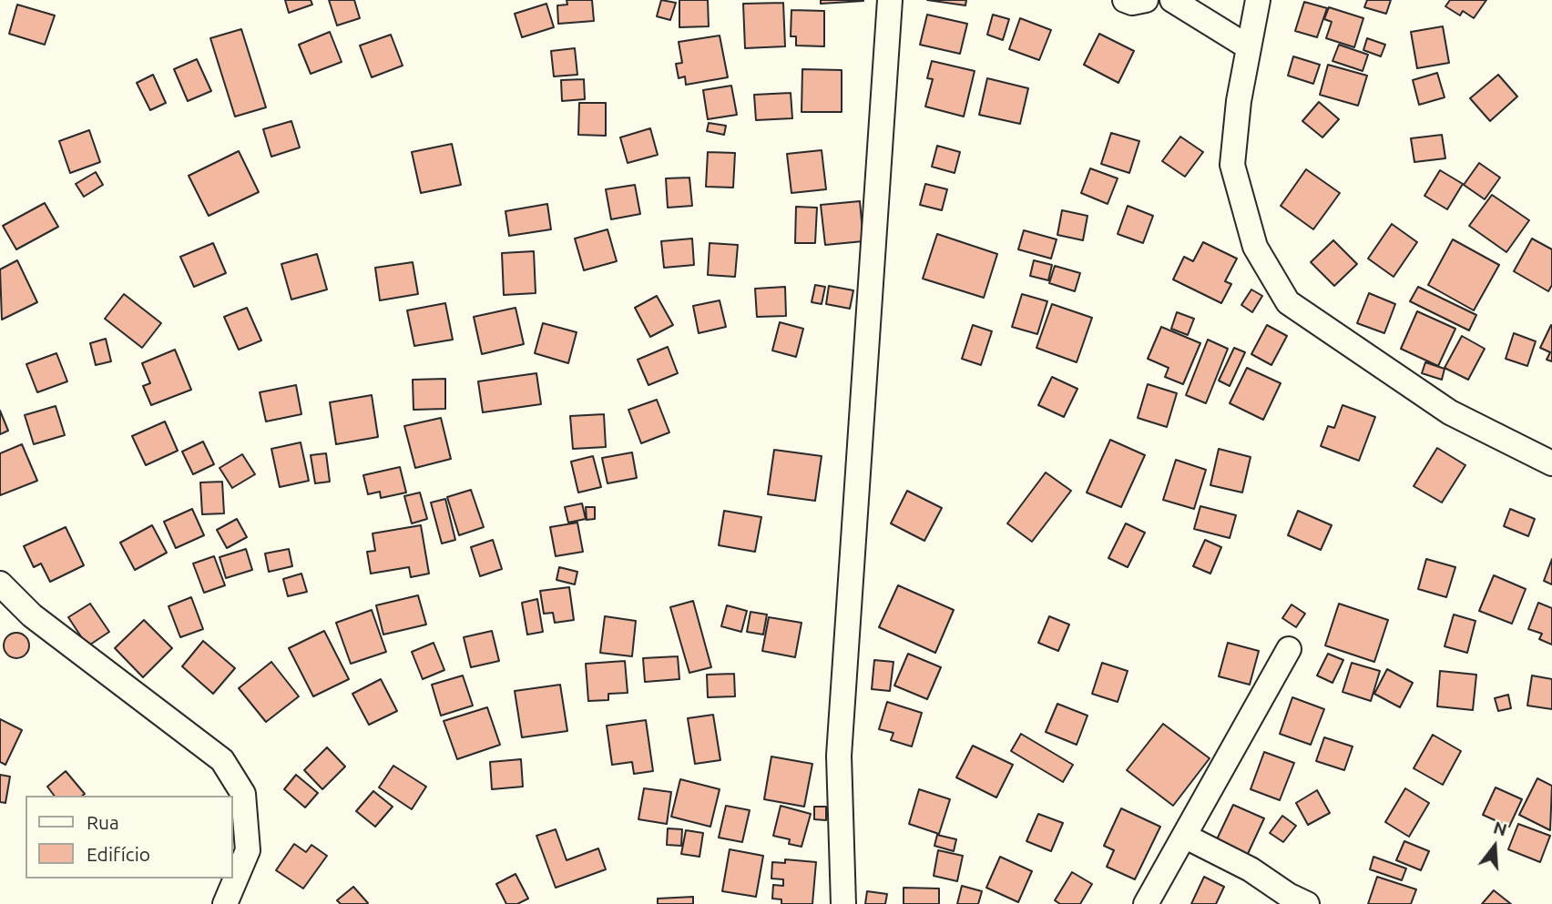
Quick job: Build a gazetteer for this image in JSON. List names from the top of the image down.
{
  "legend": ["Rua", "Edifício"],
  "north": "top"
}
